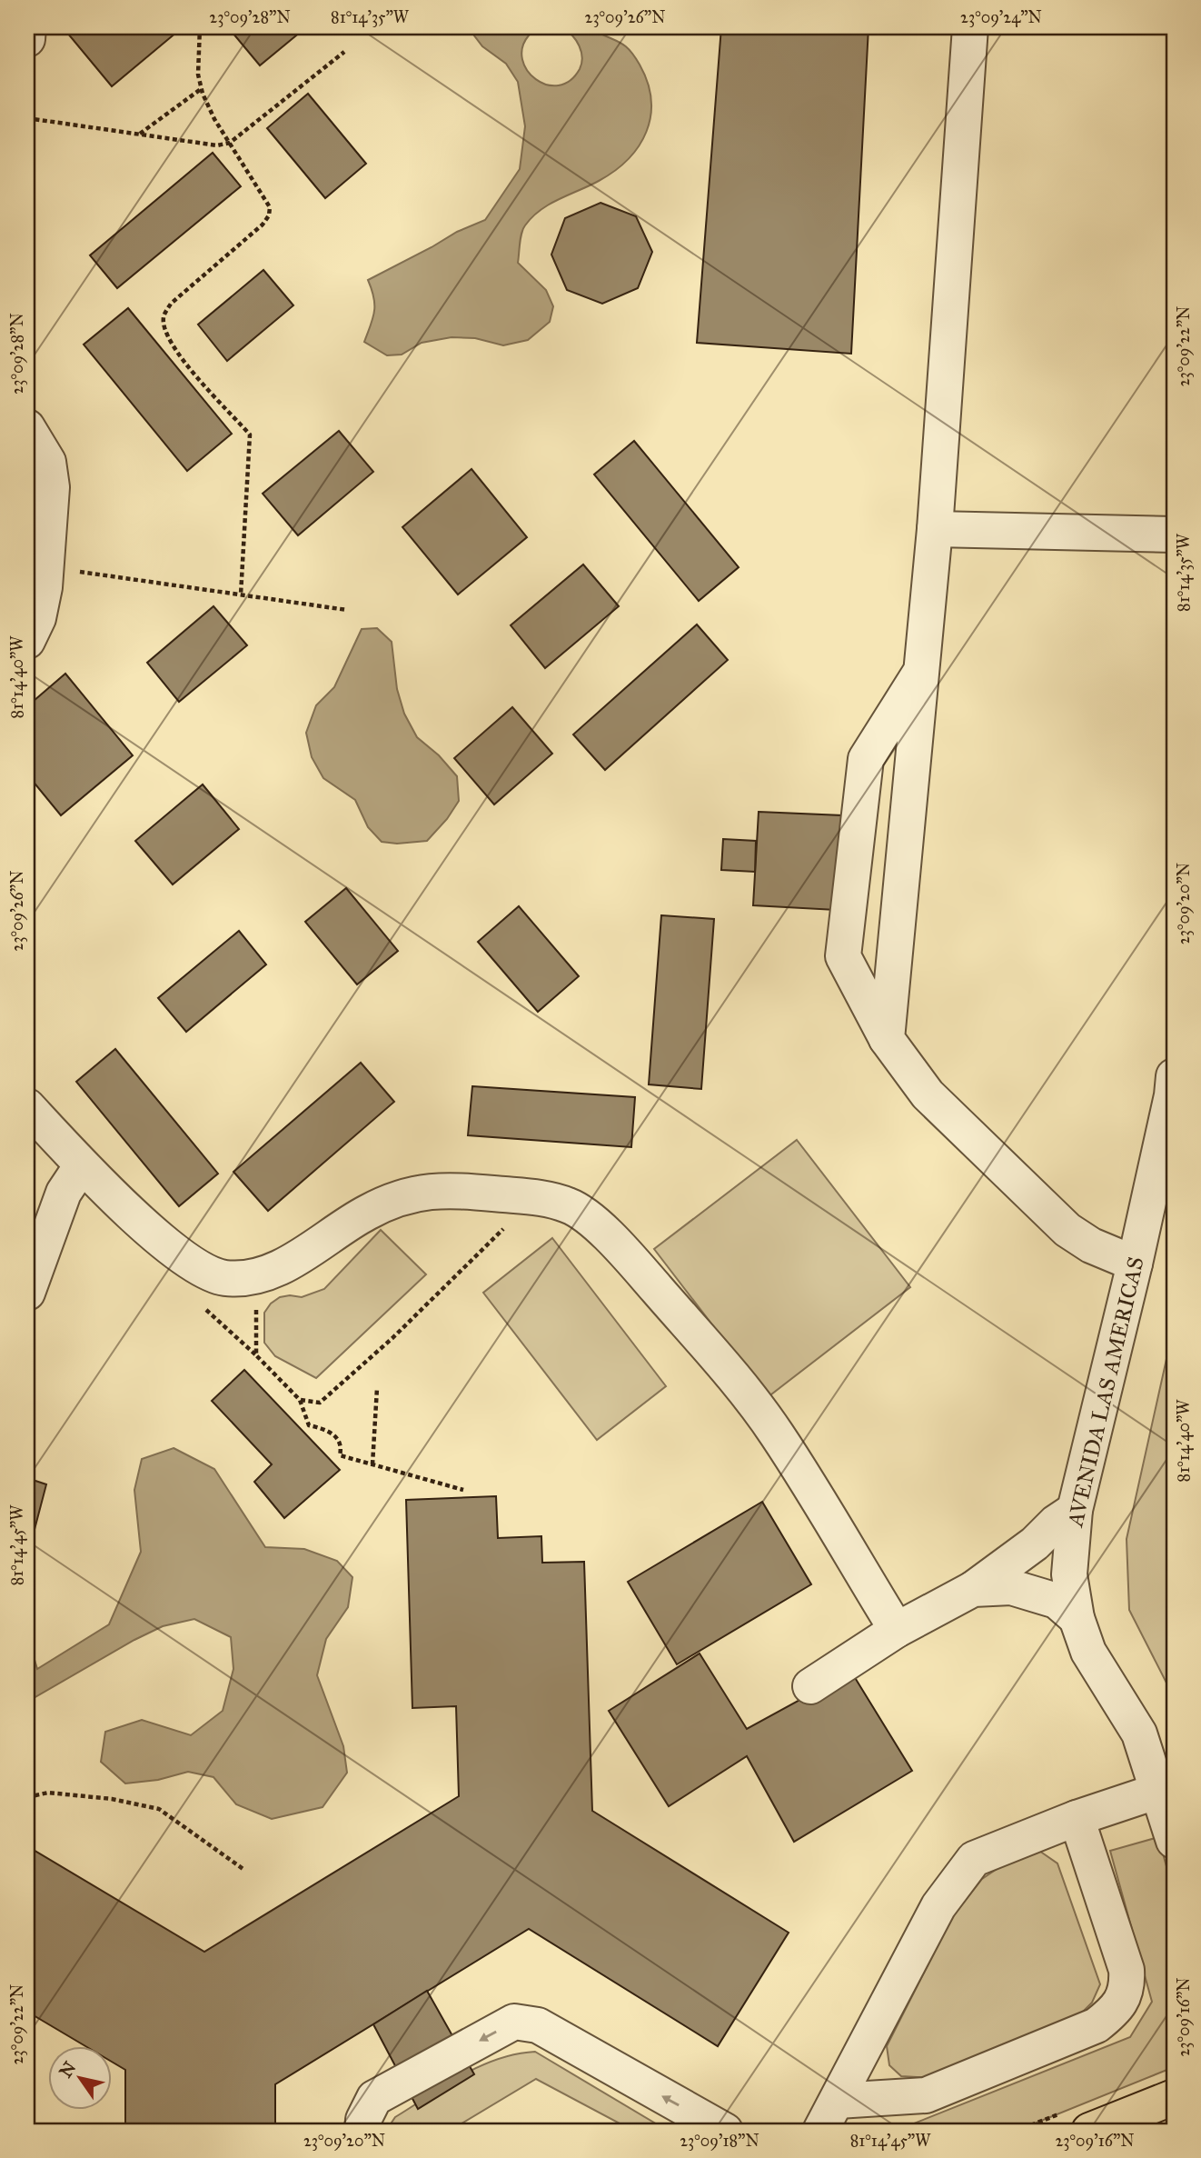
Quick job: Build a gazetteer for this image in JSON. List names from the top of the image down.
{
  "streets": {
    "street": ["AVENIDA LAS AMERICAS"]
  },
  "north": "top left",
  "coordinates": [
    "23°09'28\"N",
    "81°14'35\"W",
    "23°09'26\"N",
    "23°09'24\"N",
    "23°09'22\"N",
    "81°14'40\"W",
    "23°09'20\"N",
    "81°14'45\"W",
    "23°09'16\"N",
    "23°09'18\"N"
  ]
}
